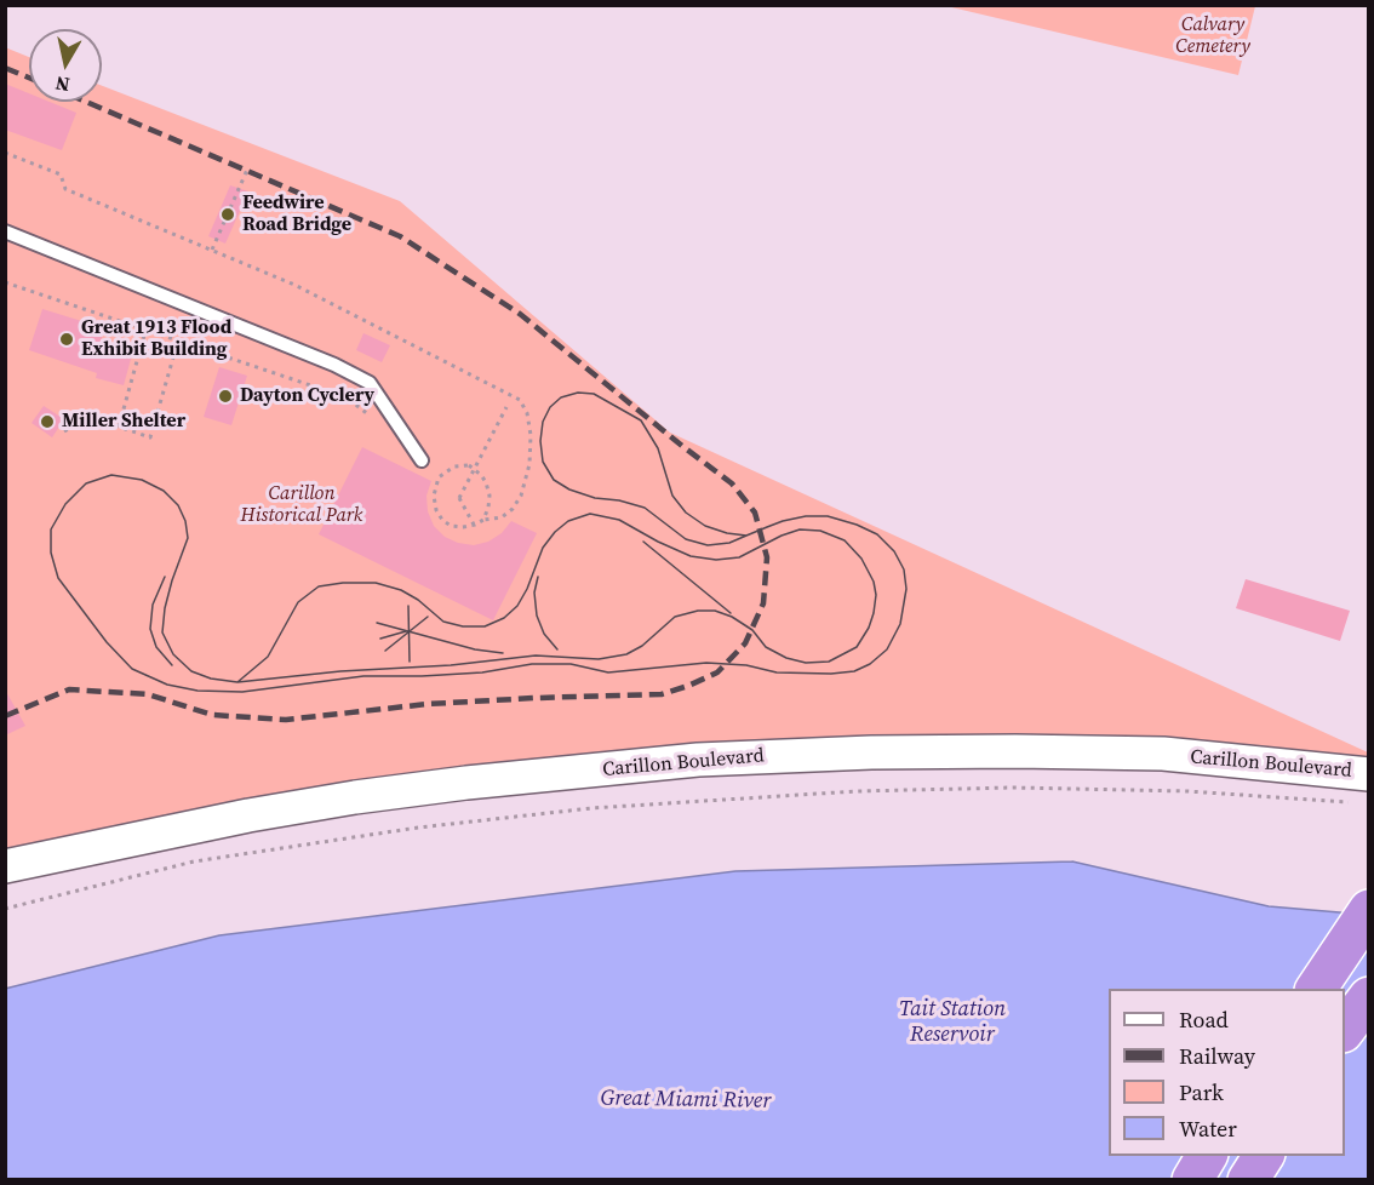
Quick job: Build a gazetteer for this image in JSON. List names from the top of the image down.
{
  "streets": {
    "street": ["Carillon Boulevard"]
  },
  "water": ["Tait Station Reservoir", "Great Miami River"],
  "parks": ["Calvary Cemetery", "Carillon Historical Park"],
  "places": [
    "Feedwire Road Bridge",
    "Great 1913 Flood Exhibit Building",
    "Dayton Cyclery",
    "Miller Shelter"
  ],
  "legend": [
    "Road",
    "Railway",
    "Park",
    "Water"
  ],
  "north": "bottom"
}
